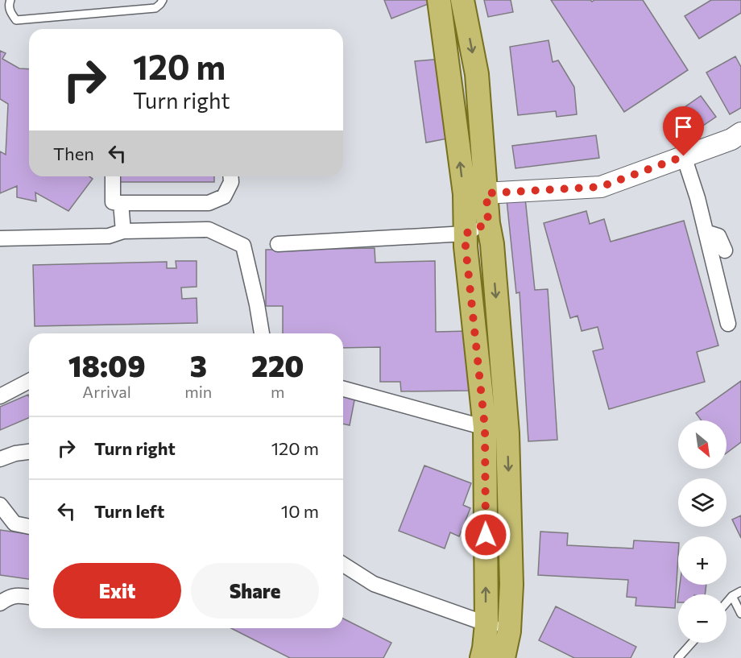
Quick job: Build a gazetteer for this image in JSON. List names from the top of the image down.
{
  "north": "bottom right",
  "page": {
    "turn": ["120 m", "Turn right"],
    "then": "Then",
    "eta": [
      "18:09",
      "Arrival",
      "3",
      "min",
      "220",
      "m"
    ],
    "list": [
      {
        "name": "Turn right",
        "value": "120 m"
      },
      {
        "name": "Turn left",
        "value": "10 m"
      }
    ],
    "map_buttons": ["+", "−"],
    "buttons": ["Exit", "Share"]
  }
}
